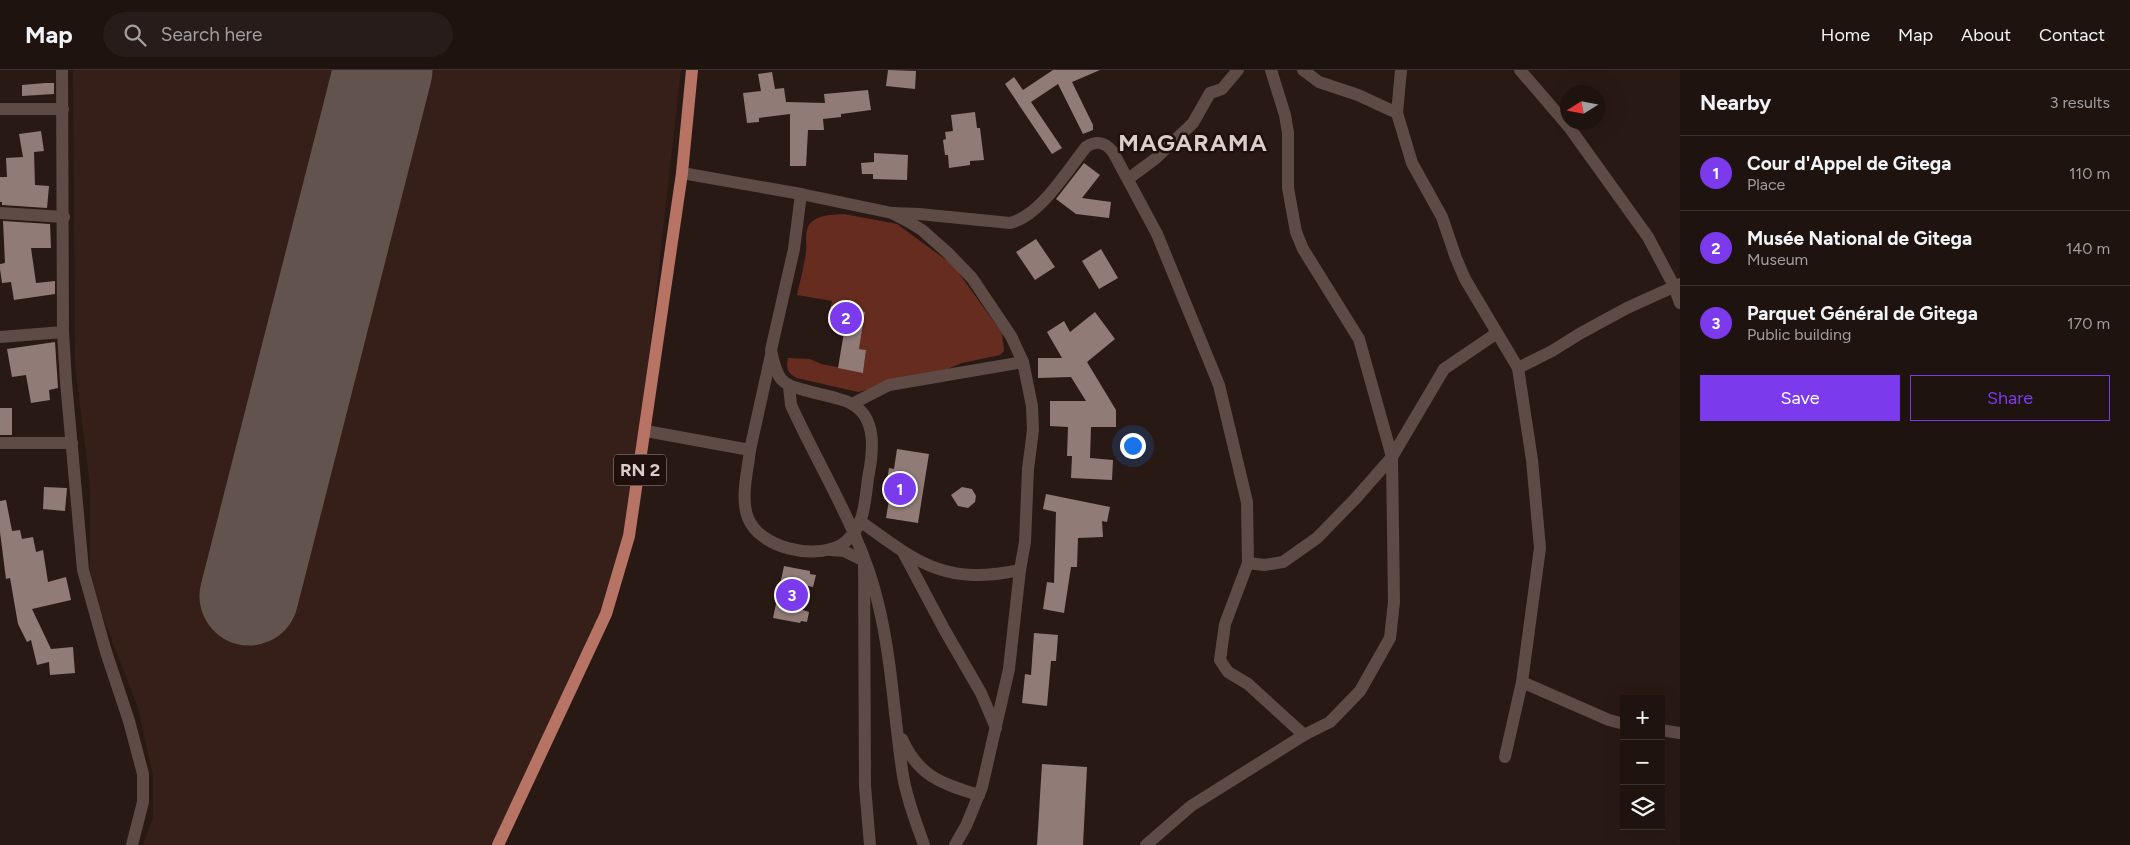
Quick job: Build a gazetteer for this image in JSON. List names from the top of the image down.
{
  "streets": {
    "main road": ["RN 2"]
  },
  "districts": ["MAGARAMA"],
  "north": "left",
  "page": {
    "header": "Map",
    "search": "Search here",
    "nav": [
      "Home",
      "Map",
      "About",
      "Contact"
    ],
    "heading": ["Nearby", "3 results"],
    "list": [
      {
        "mark": "1",
        "name": "Cour d'Appel de Gitega",
        "note": "Place",
        "value": "110 m"
      },
      {
        "mark": "2",
        "name": "Musée National de Gitega",
        "note": "Museum",
        "value": "140 m"
      },
      {
        "mark": "3",
        "name": "Parquet Général de Gitega",
        "note": "Public building",
        "value": "170 m"
      }
    ],
    "pins": ["2", "1", "3"],
    "buttons": ["Save", "Share"],
    "map_buttons": ["+", "−"]
  }
}
